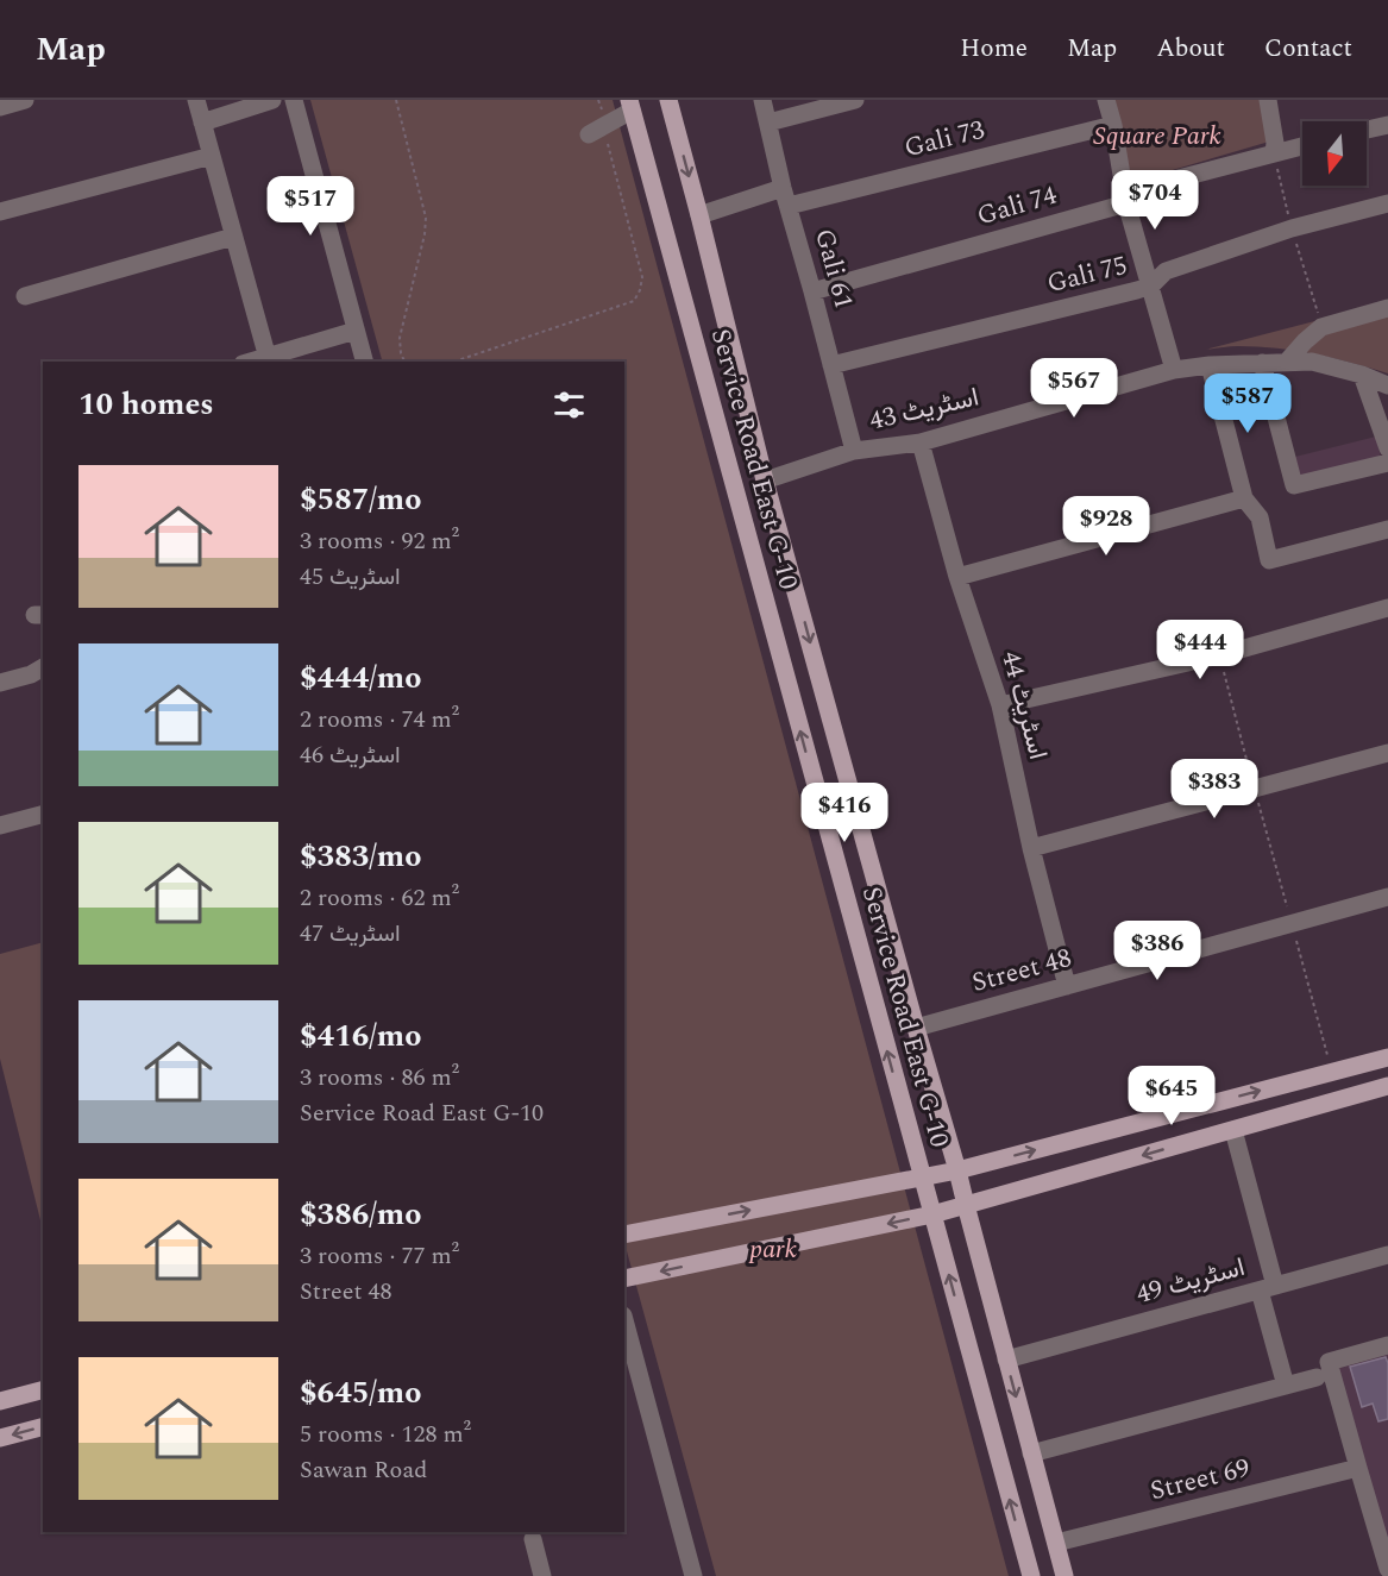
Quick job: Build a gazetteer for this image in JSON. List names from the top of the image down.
{
  "streets": {
    "main road": ["Service Road East G-10"],
    "street": [
      "Gali 73",
      "Gali 74",
      "Gali 61",
      "Gali 75",
      "اسٹریٹ 43",
      "اسٹریٹ 44",
      "Street 48",
      "اسٹریٹ 49",
      "Street 69"
    ]
  },
  "crossings": [
    ["Gali 73", "Gali 61"],
    ["Gali 73", "Service Road East G-10"],
    ["Gali 74", "Gali 61"],
    ["Gali 61", "Gali 75"],
    ["Gali 61", "اسٹریٹ 43"],
    ["اسٹریٹ 43", "Service Road East G-10"],
    ["اسٹریٹ 43", "اسٹریٹ 44"],
    ["Service Road East G-10", "Street 48"],
    ["Service Road East G-10", "اسٹریٹ 49"],
    ["Service Road East G-10", "Street 69"],
    ["اسٹریٹ 44", "Street 48"]
  ],
  "parks": ["Square Park", "park"],
  "north": "bottom",
  "page": {
    "header": "Map",
    "nav": [
      "Home",
      "Map",
      "About",
      "Contact"
    ],
    "price": [
      "$704",
      "$517",
      "$567",
      "$587",
      "$928",
      "$444",
      "$383",
      "$416",
      "$386",
      "$645"
    ],
    "heading": "10 homes",
    "list": [
      {
        "name": "$587/mo",
        "note": "3 rooms · 92 m² · اسٹریٹ 45"
      },
      {
        "name": "$444/mo",
        "note": "2 rooms · 74 m² · اسٹریٹ 46"
      },
      {
        "name": "$383/mo",
        "note": "2 rooms · 62 m² · اسٹریٹ 47"
      },
      {
        "name": "$416/mo",
        "note": "3 rooms · 86 m² · Service Road East G-10"
      },
      {
        "name": "$386/mo",
        "note": "3 rooms · 77 m² · Street 48"
      },
      {
        "name": "$645/mo",
        "note": "5 rooms · 128 m² · Sawan Road"
      }
    ]
  }
}
